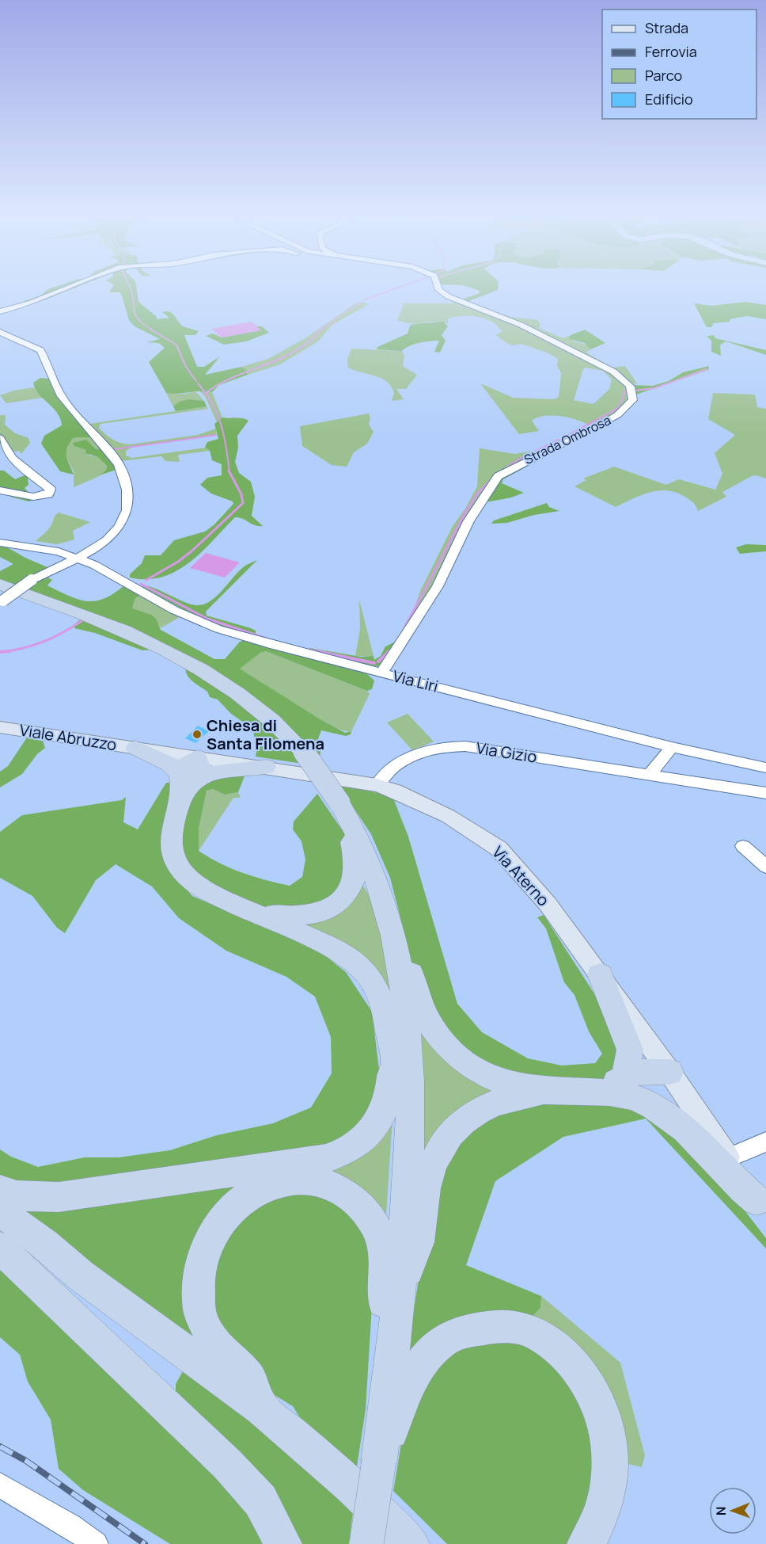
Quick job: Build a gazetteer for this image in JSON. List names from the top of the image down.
{
  "streets": {
    "main road": ["Viale Abruzzo", "Via Aterno"],
    "street": ["Strada Ombrosa", "Via Liri", "Via Gizio"]
  },
  "crossings": [
    ["Strada Ombrosa", "Via Liri"],
    ["Viale Abruzzo", "Via Aterno"],
    ["Via Gizio", "Via Aterno"]
  ],
  "places": ["Chiesa di Santa Filomena"],
  "legend": [
    "Strada",
    "Ferrovia",
    "Parco",
    "Edificio"
  ],
  "north": "left"
}
